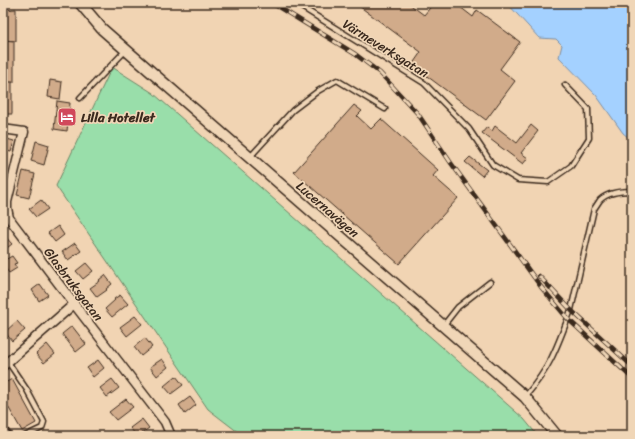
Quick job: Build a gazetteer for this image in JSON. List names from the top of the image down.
{
  "streets": {
    "street": ["Lucernavägen", "Glasbruksgatan"],
    "lane": ["Värmeverksgatan"]
  },
  "places": {
    "hotel": ["Lilla Hotellet"]
  }
}
